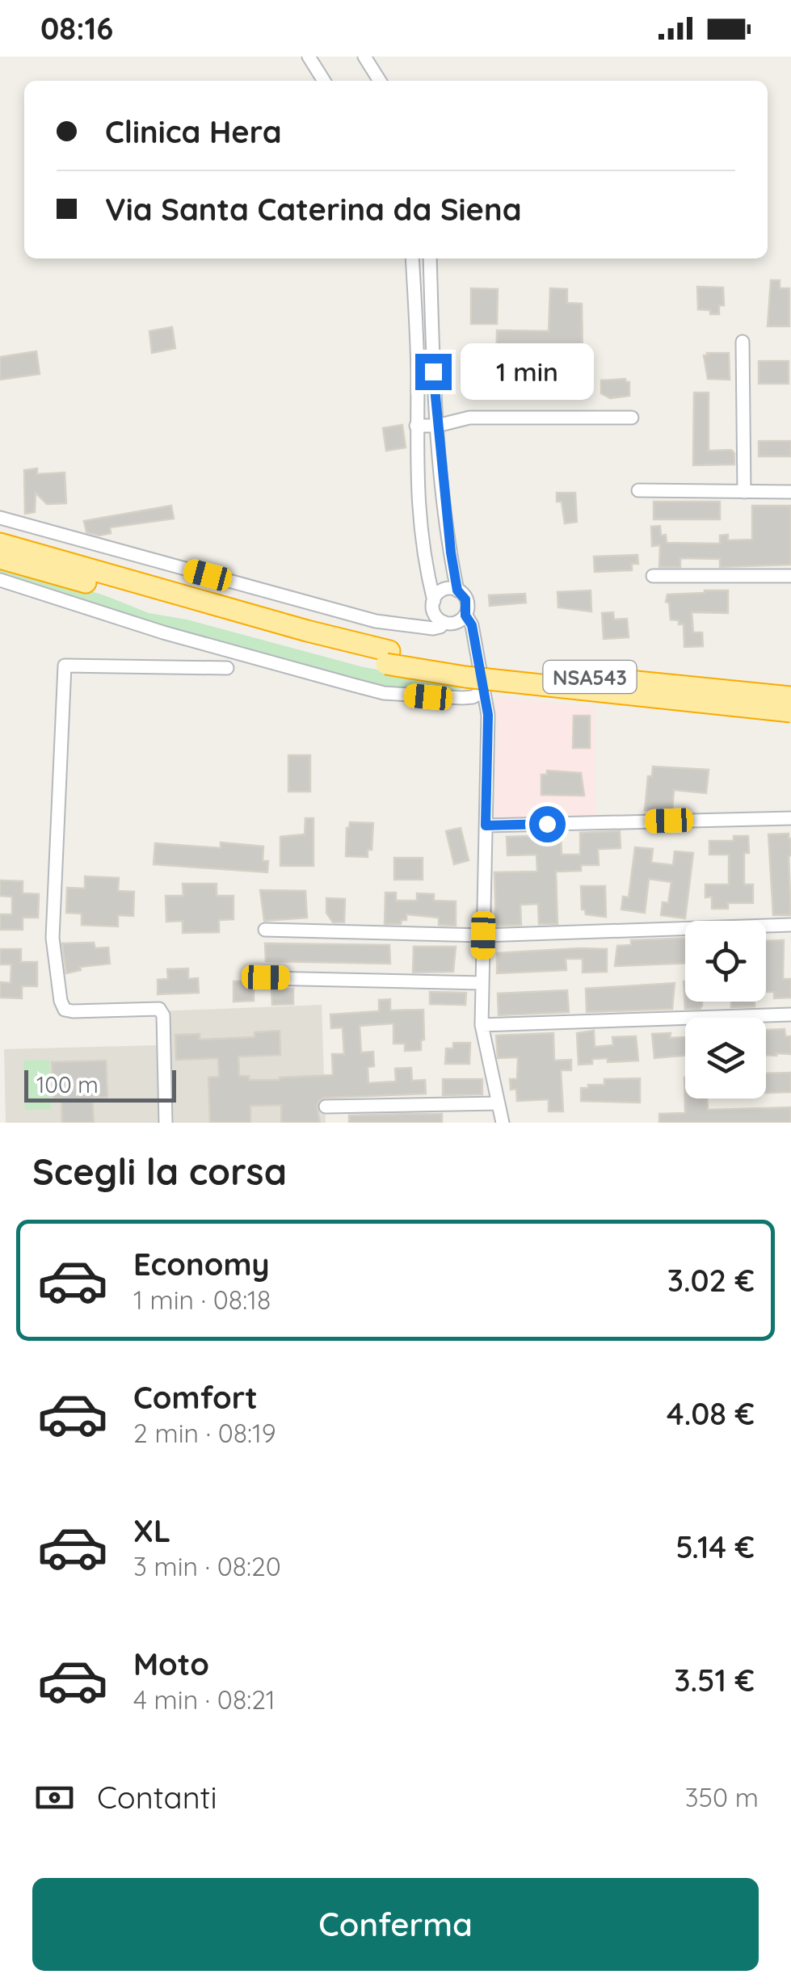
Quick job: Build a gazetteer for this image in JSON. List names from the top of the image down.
{
  "streets": {
    "highway": ["NSA543"]
  },
  "scale_bar": "100 m",
  "page": {
    "status": "08:16",
    "banner": ["Clinica Hera", "Via Santa Caterina da Siena"],
    "bubble": "1 min",
    "scale": "100 m",
    "heading": "Scegli la corsa",
    "list": [
      {
        "name": "Economy",
        "note": "1 min · 08:18",
        "value": "3.02 €"
      },
      {
        "name": "Comfort",
        "note": "2 min · 08:19",
        "value": "4.08 €"
      },
      {
        "name": "XL",
        "note": "3 min · 08:20",
        "value": "5.14 €"
      },
      {
        "name": "Moto",
        "note": "4 min · 08:21",
        "value": "3.51 €"
      }
    ],
    "pay": ["Contanti", "350 m"],
    "buttons": "Conferma"
  }
}
